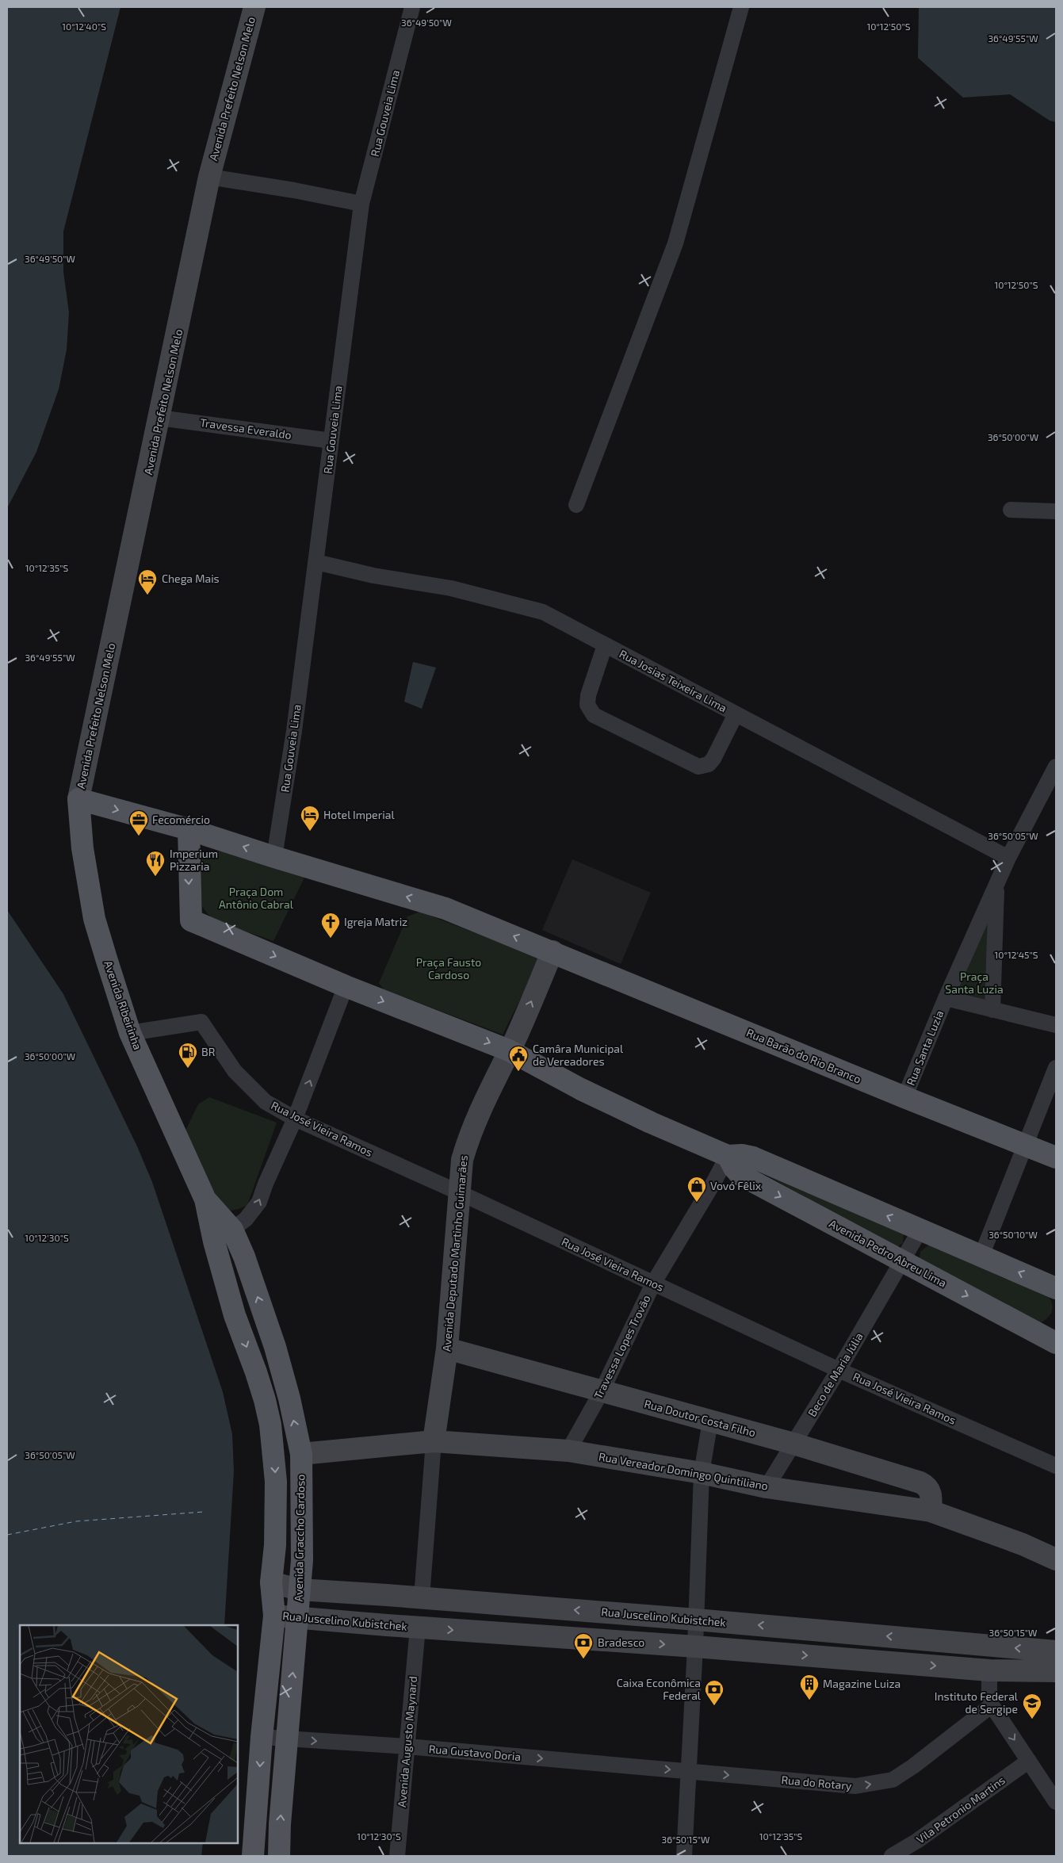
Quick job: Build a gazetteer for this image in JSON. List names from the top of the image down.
{
  "streets": {
    "main road": [
      "Avenida Ribeirinha",
      "Rua Barão do Rio Branco",
      "Avenida Pedro Abreu Lima",
      "Avenida Graccho Cardoso"
    ],
    "street": [
      "Avenida Prefeito Nelson Melo",
      "Rua Gouveia Lima",
      "Travessa Everaldo",
      "Rua Josias Teixeira Lima",
      "Rua Santa Luzia",
      "Rua José Vieira Ramos",
      "Avenida Deputado Martinho Guimarães",
      "Travessa Lopes Trovão",
      "Beco de Maria Júlia",
      "Rua Doutor Costa Filho",
      "Rua Vereador Domingo Quintiliano",
      "Rua Juscelino Kubistchek",
      "Avenida Augusto Maynard",
      "Rua Gustavo Doria",
      "Rua do Rotary",
      "Vila Petronio Martins"
    ]
  },
  "crossings": [
    ["Avenida Prefeito Nelson Melo", "Travessa Everaldo"],
    ["Avenida Prefeito Nelson Melo", "Avenida Ribeirinha"],
    ["Rua Gouveia Lima", "Travessa Everaldo"],
    ["Rua Gouveia Lima", "Rua Josias Teixeira Lima"],
    ["Avenida Ribeirinha", "Rua José Vieira Ramos"],
    ["Avenida Ribeirinha", "Avenida Graccho Cardoso"],
    ["Rua Santa Luzia", "Rua Barão do Rio Branco"],
    ["Rua José Vieira Ramos", "Avenida Deputado Martinho Guimarães"],
    ["Rua José Vieira Ramos", "Travessa Lopes Trovão"],
    ["Rua José Vieira Ramos", "Beco de Maria Júlia"],
    ["Avenida Deputado Martinho Guimarães", "Rua Doutor Costa Filho"],
    ["Avenida Deputado Martinho Guimarães", "Rua Vereador Domingo Quintiliano"],
    ["Avenida Pedro Abreu Lima", "Travessa Lopes Trovão"],
    ["Avenida Pedro Abreu Lima", "Beco de Maria Júlia"],
    ["Travessa Lopes Trovão", "Rua Doutor Costa Filho"],
    ["Travessa Lopes Trovão", "Rua Vereador Domingo Quintiliano"],
    ["Beco de Maria Júlia", "Rua Doutor Costa Filho"],
    ["Beco de Maria Júlia", "Rua Vereador Domingo Quintiliano"],
    ["Rua Doutor Costa Filho", "Rua Vereador Domingo Quintiliano"],
    ["Rua Vereador Domingo Quintiliano", "Avenida Graccho Cardoso"],
    ["Avenida Graccho Cardoso", "Rua Juscelino Kubistchek"],
    ["Avenida Graccho Cardoso", "Rua Gustavo Doria"],
    ["Rua Juscelino Kubistchek", "Avenida Augusto Maynard"],
    ["Avenida Augusto Maynard", "Rua Gustavo Doria"],
    ["Rua Gustavo Doria", "Rua do Rotary"]
  ],
  "one_way": ["Rua Gustavo Doria", "Rua do Rotary"],
  "parks": ["Praça Dom Antônio Cabral", "Praça Fausto Cardoso", "Praça Santa Luzia"],
  "places": {
    "hotel": ["Chega Mais", "Hotel Imperial"],
    "office": ["Fecomércio"],
    "restaurant": ["Imperium Pizzaria"],
    "church": ["Igreja Matriz"],
    "fuel station": ["BR"],
    "public building": ["Camâra Municipal de Vereadores"],
    "shop": ["Vovó Fêlix"],
    "bank": ["Bradesco", "Caixa Econômica Federal"],
    "building": ["Magazine Luiza"],
    "school or university": ["Instituto Federal de Sergipe"]
  },
  "coordinates": [
    "36°49'50\"W",
    "10°12'40\"S",
    "10°12'50\"S",
    "36°49'55\"W",
    "36°50'00\"W",
    "10°12'35\"S",
    "36°50'05\"W",
    "10°12'45\"S",
    "36°50'10\"W",
    "10°12'30\"S",
    "36°50'15\"W"
  ]
}
